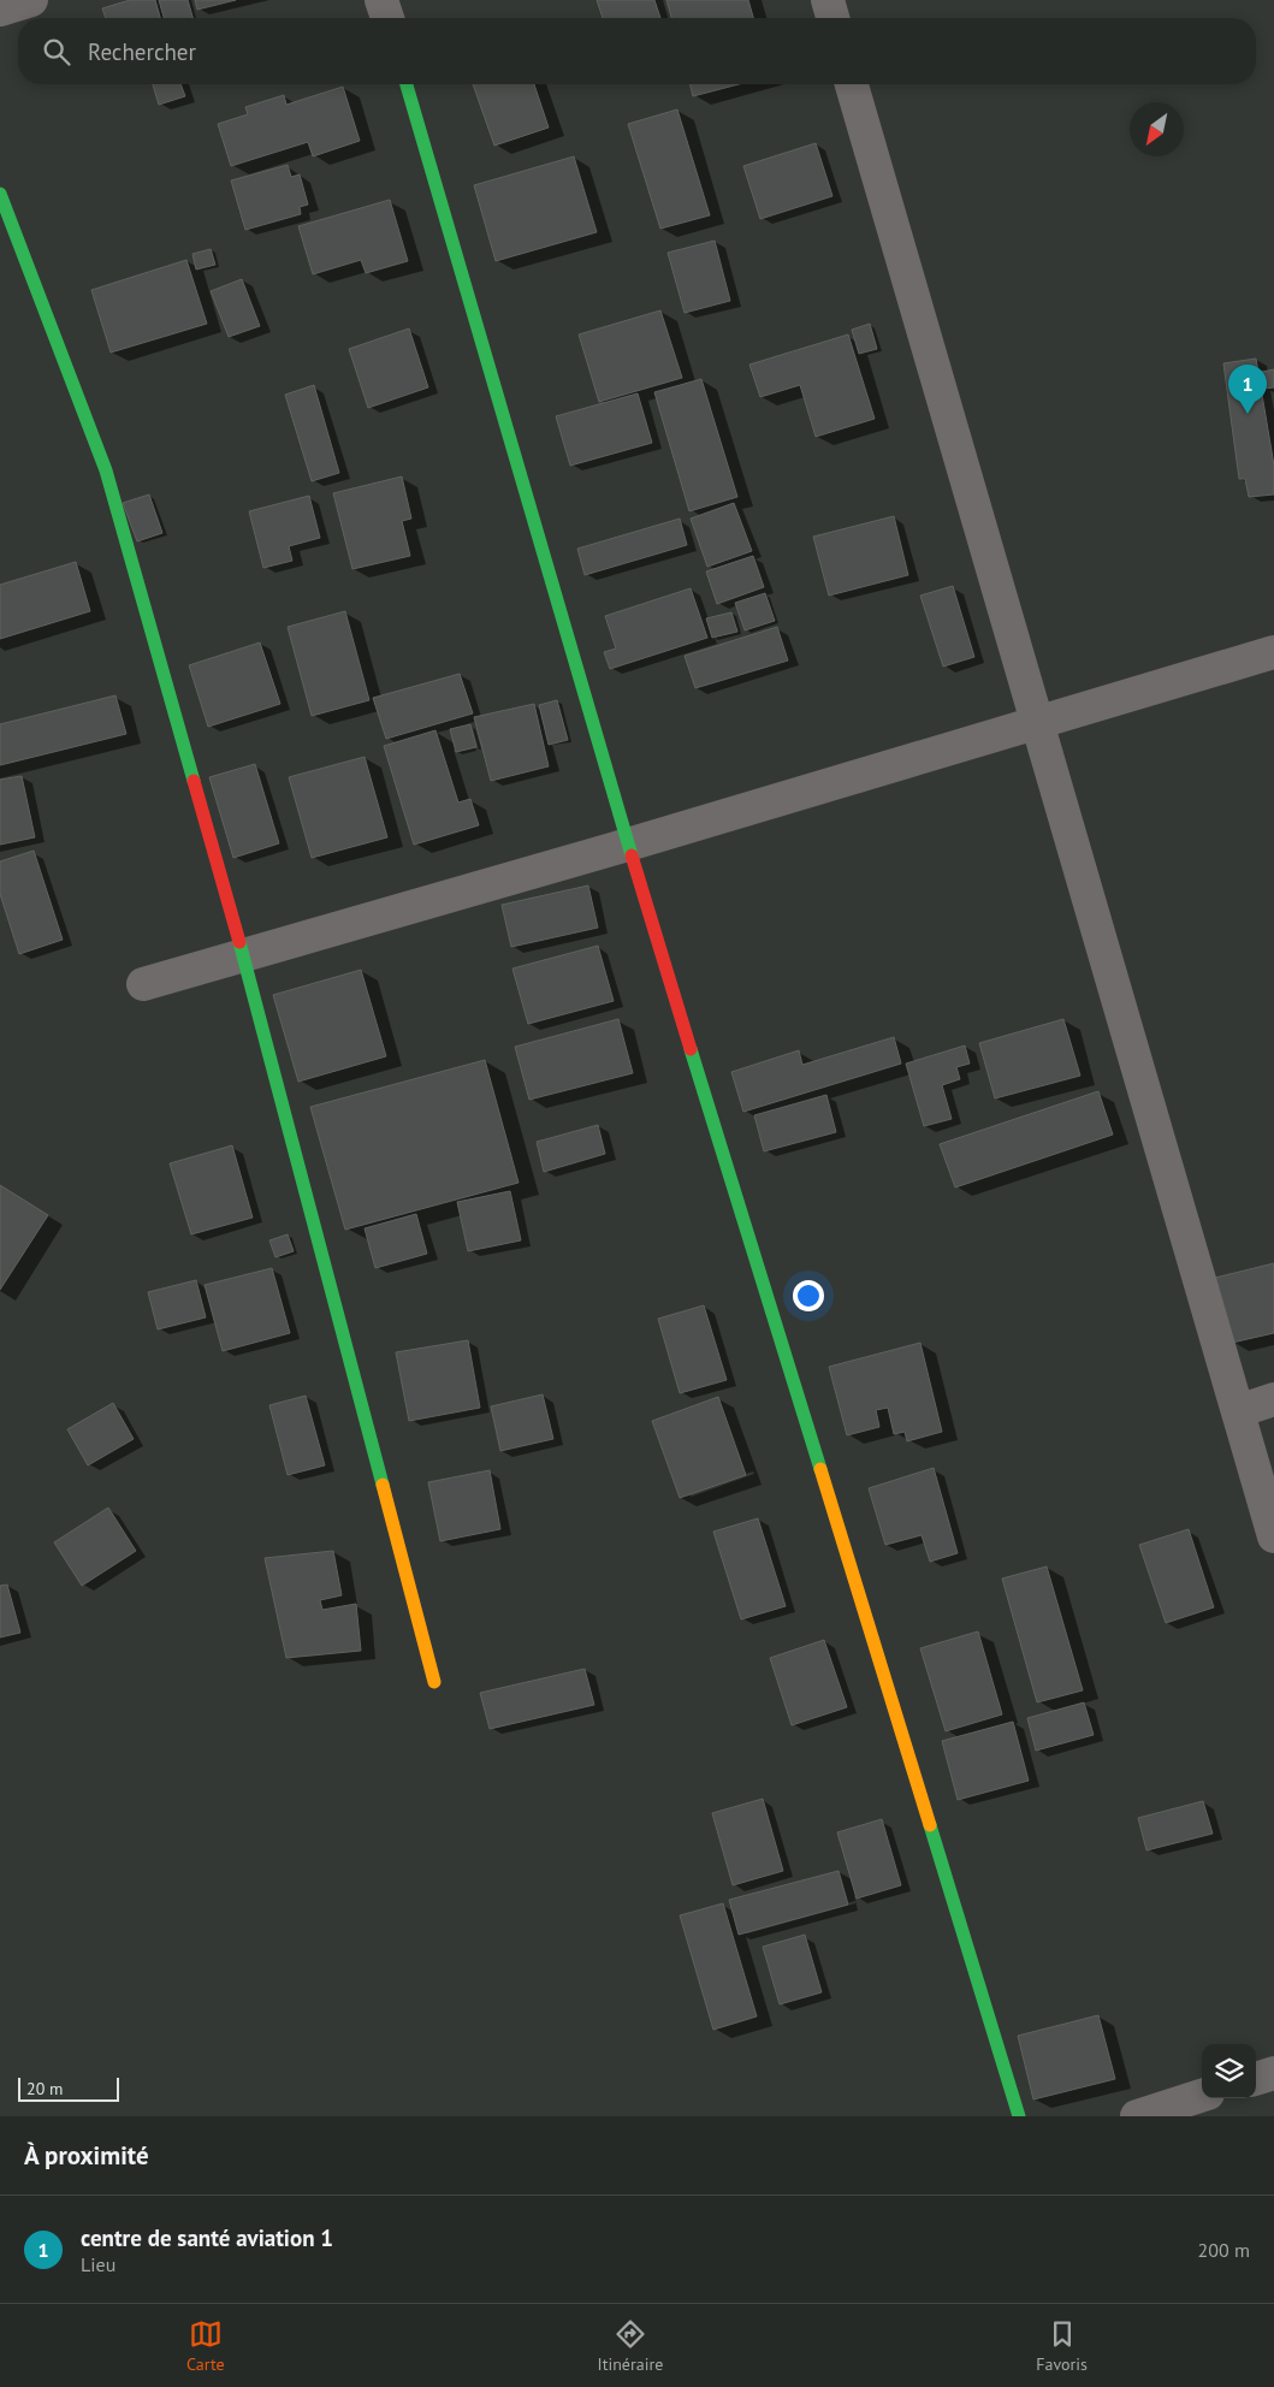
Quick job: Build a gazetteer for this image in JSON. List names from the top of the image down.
{
  "scale_bar": "20 m",
  "north": "bottom left",
  "page": {
    "search": "Rechercher",
    "pins": "1",
    "scale": "20 m",
    "heading": "À proximité",
    "list": [
      {
        "mark": "1",
        "name": "centre de santé aviation 1",
        "note": "Lieu",
        "value": "200 m"
      }
    ],
    "nav": ["Carte", "Itinéraire", "Favoris"]
  }
}
